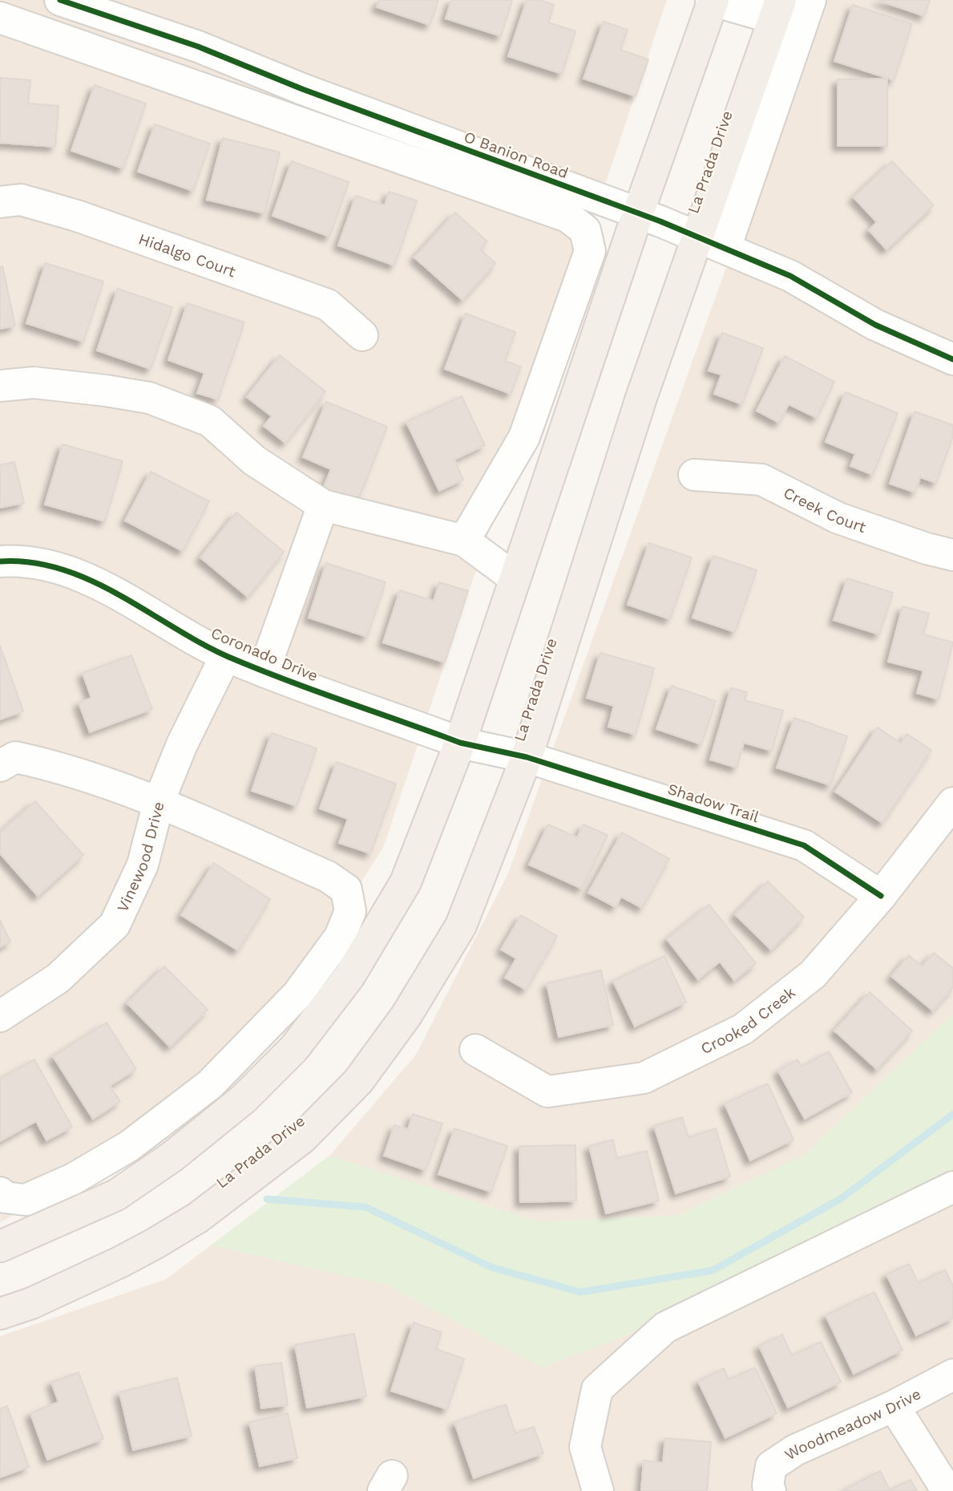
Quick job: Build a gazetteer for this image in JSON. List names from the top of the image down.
{
  "streets": {
    "main road": ["La Prada Drive"],
    "street": [
      "O Banion Road",
      "Hidalgo Court",
      "Creek Court",
      "Coronado Drive",
      "Shadow Trail",
      "Vinewood Drive",
      "Crooked Creek",
      "Woodmeadow Drive"
    ]
  },
  "crossings": [
    ["O Banion Road", "La Prada Drive"],
    ["La Prada Drive", "Coronado Drive"],
    ["La Prada Drive", "Shadow Trail"],
    ["Coronado Drive", "Shadow Trail"],
    ["Coronado Drive", "Vinewood Drive"],
    ["Shadow Trail", "Crooked Creek"]
  ]
}
